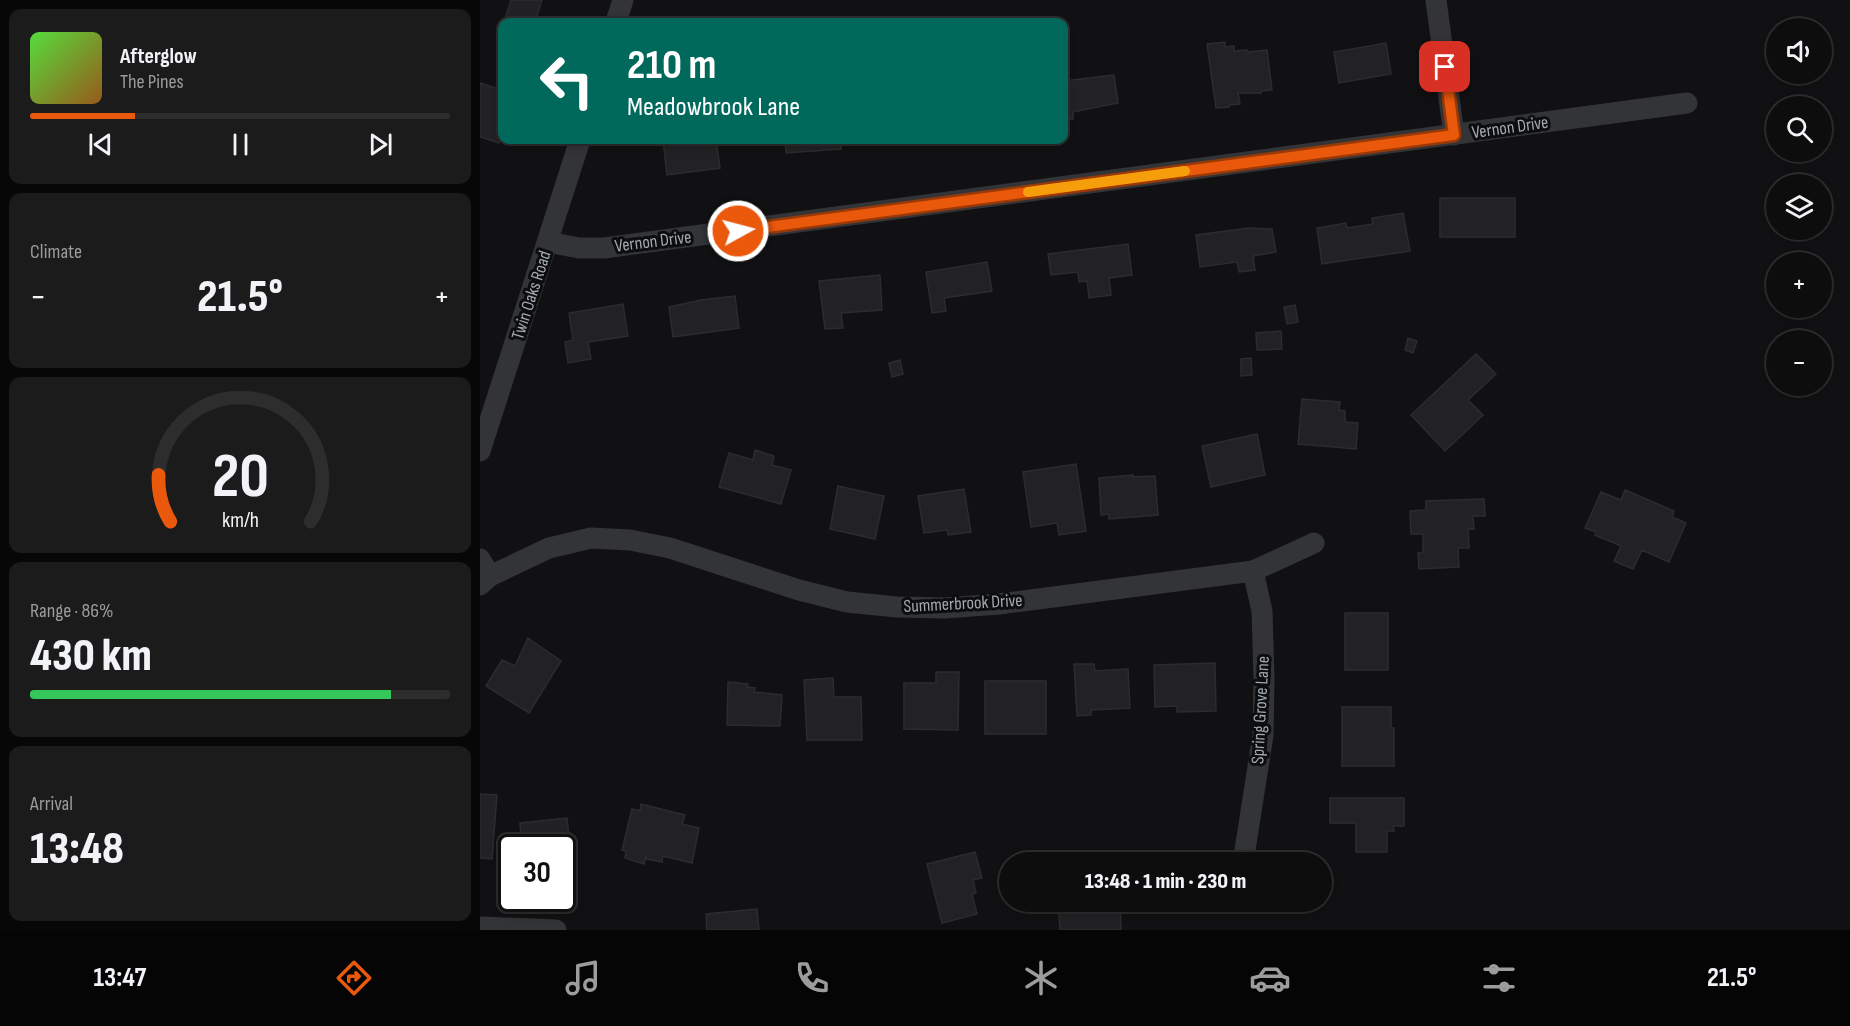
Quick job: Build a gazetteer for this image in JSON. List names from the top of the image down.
{
  "streets": {
    "street": [
      "Vernon Drive",
      "Twin Oaks Road",
      "Summerbrook Drive",
      "Spring Grove Lane"
    ]
  },
  "crossings": [
    ["Vernon Drive", "Twin Oaks Road"],
    ["Summerbrook Drive", "Spring Grove Lane"]
  ],
  "page": {
    "map_buttons": ["+", "−"],
    "turn": ["210 m", "Meadowbrook Lane"],
    "song": ["Afterglow", "The Pines"],
    "tile": [
      "Climate",
      ["Range · 86%", "430 km"],
      ["Arrival", "13:48"]
    ],
    "heat": ["−", "21.5°", "+"],
    "limit": "30",
    "trip": "13:48 · 1 min · 230 m",
    "tabs": ["13:47", "21.5°"],
    "gauge": ["20", "km/h"]
  }
}
